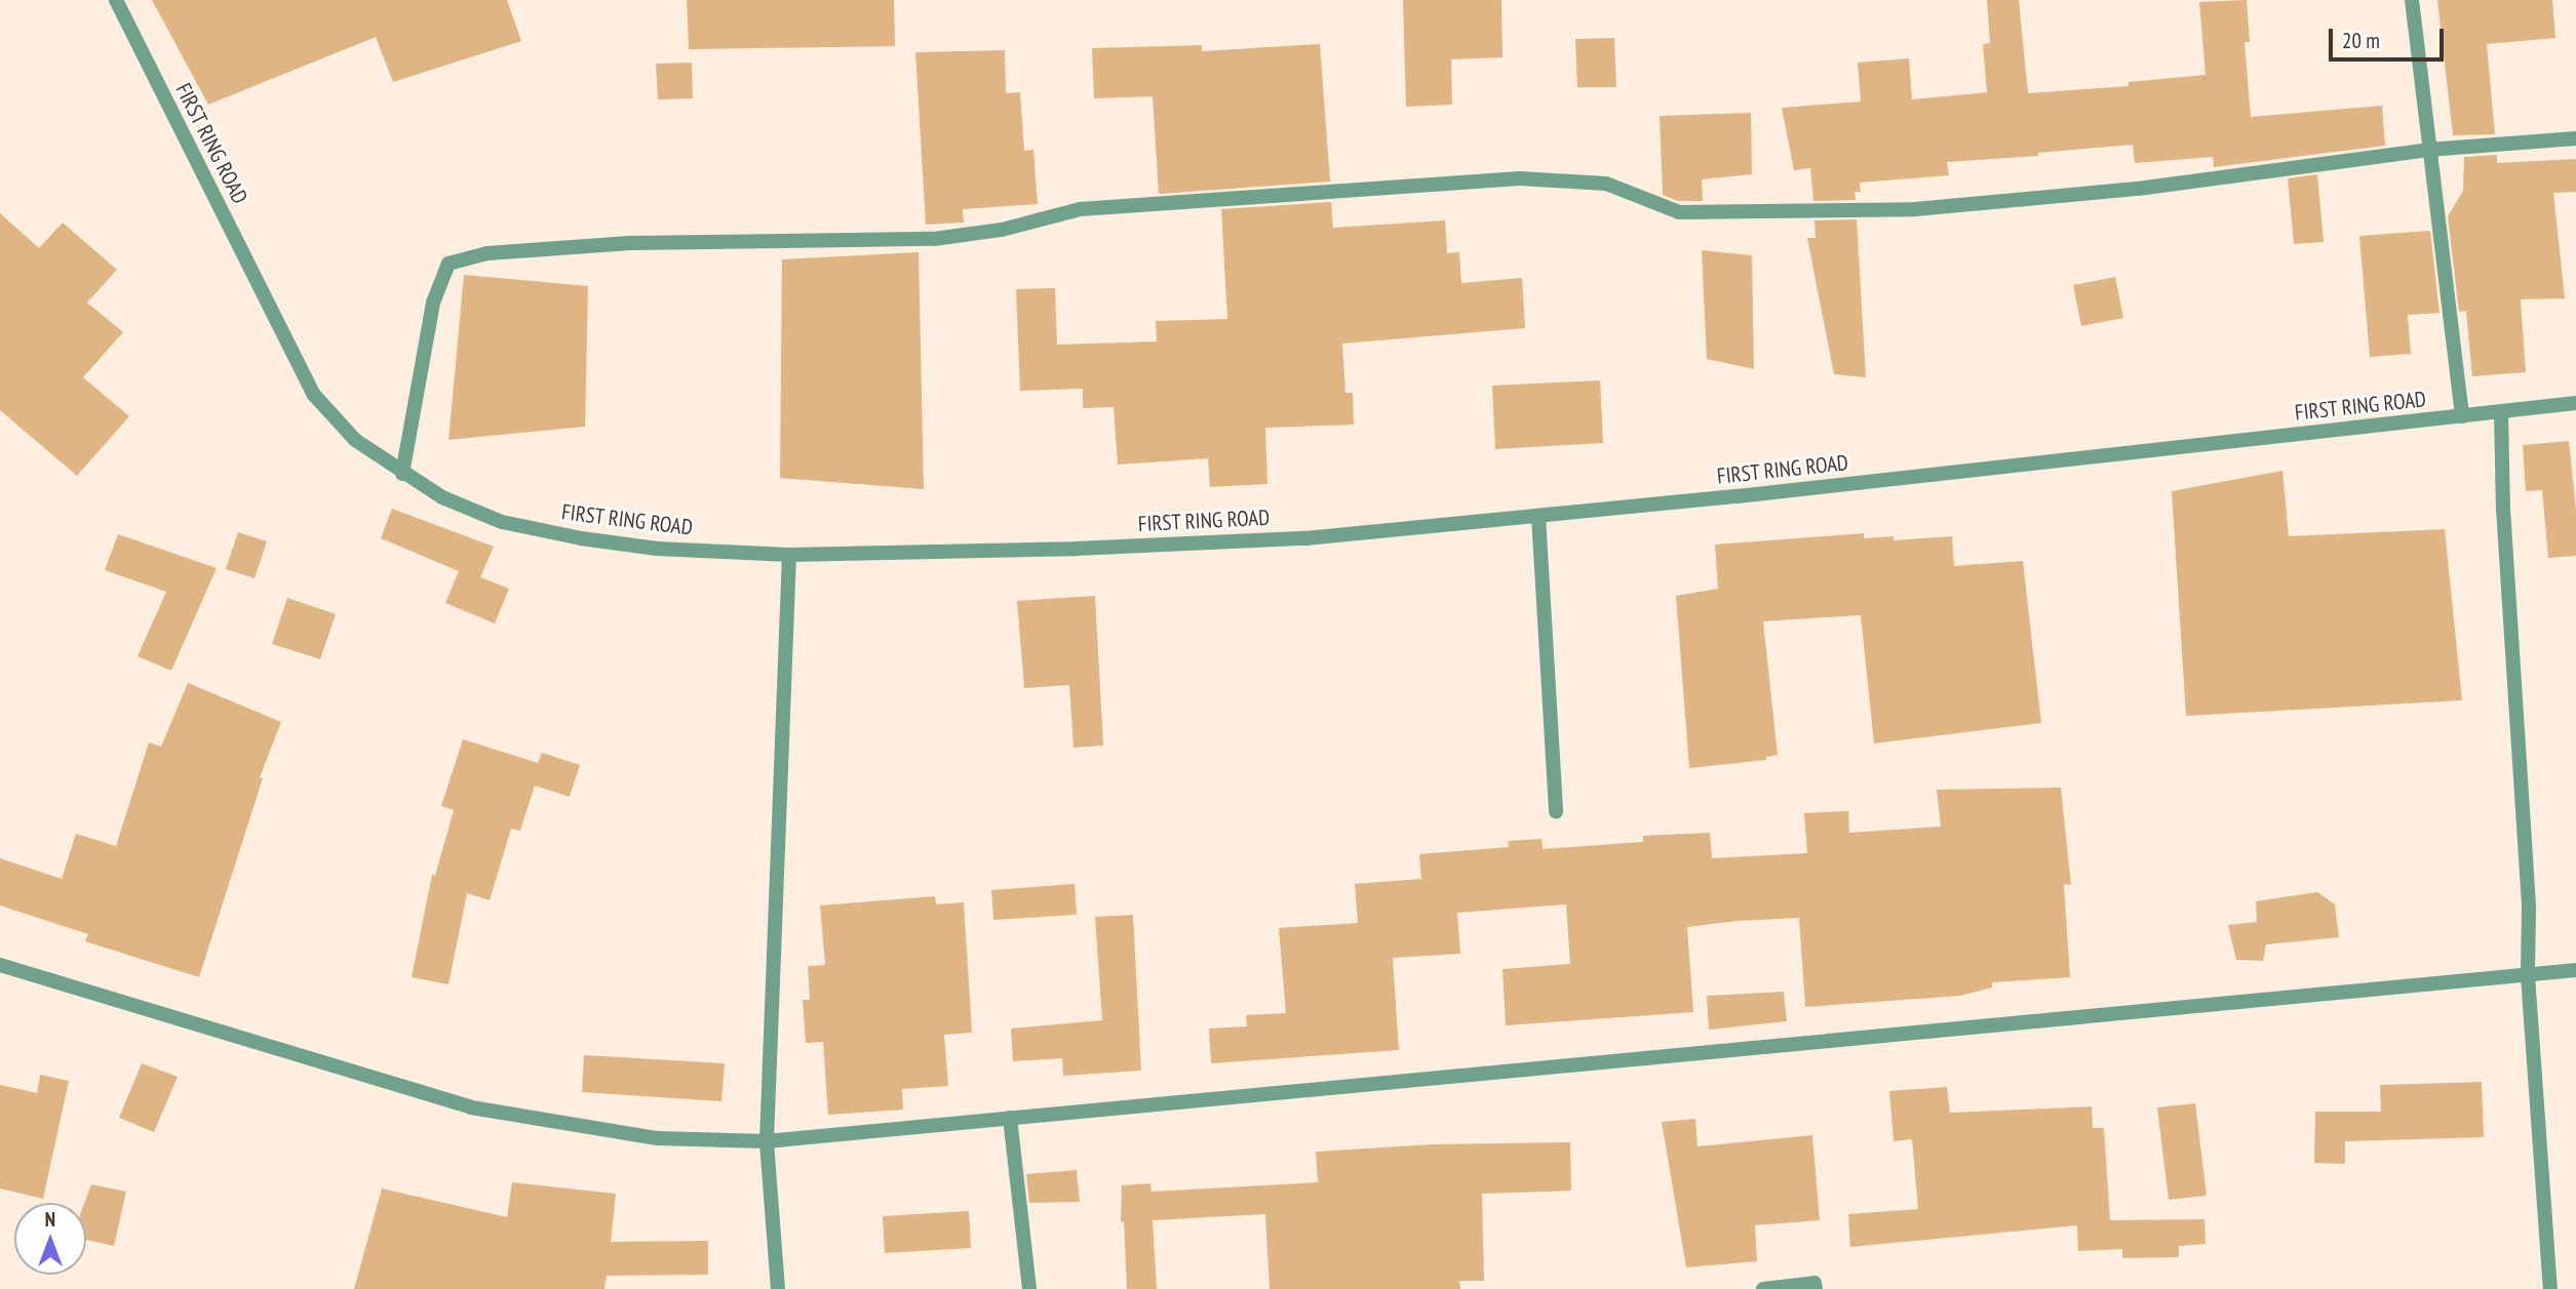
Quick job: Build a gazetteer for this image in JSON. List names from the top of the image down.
{
  "streets": {
    "street": ["FIRST RING ROAD"]
  },
  "scale_bar": "20 m",
  "north": "top"
}
